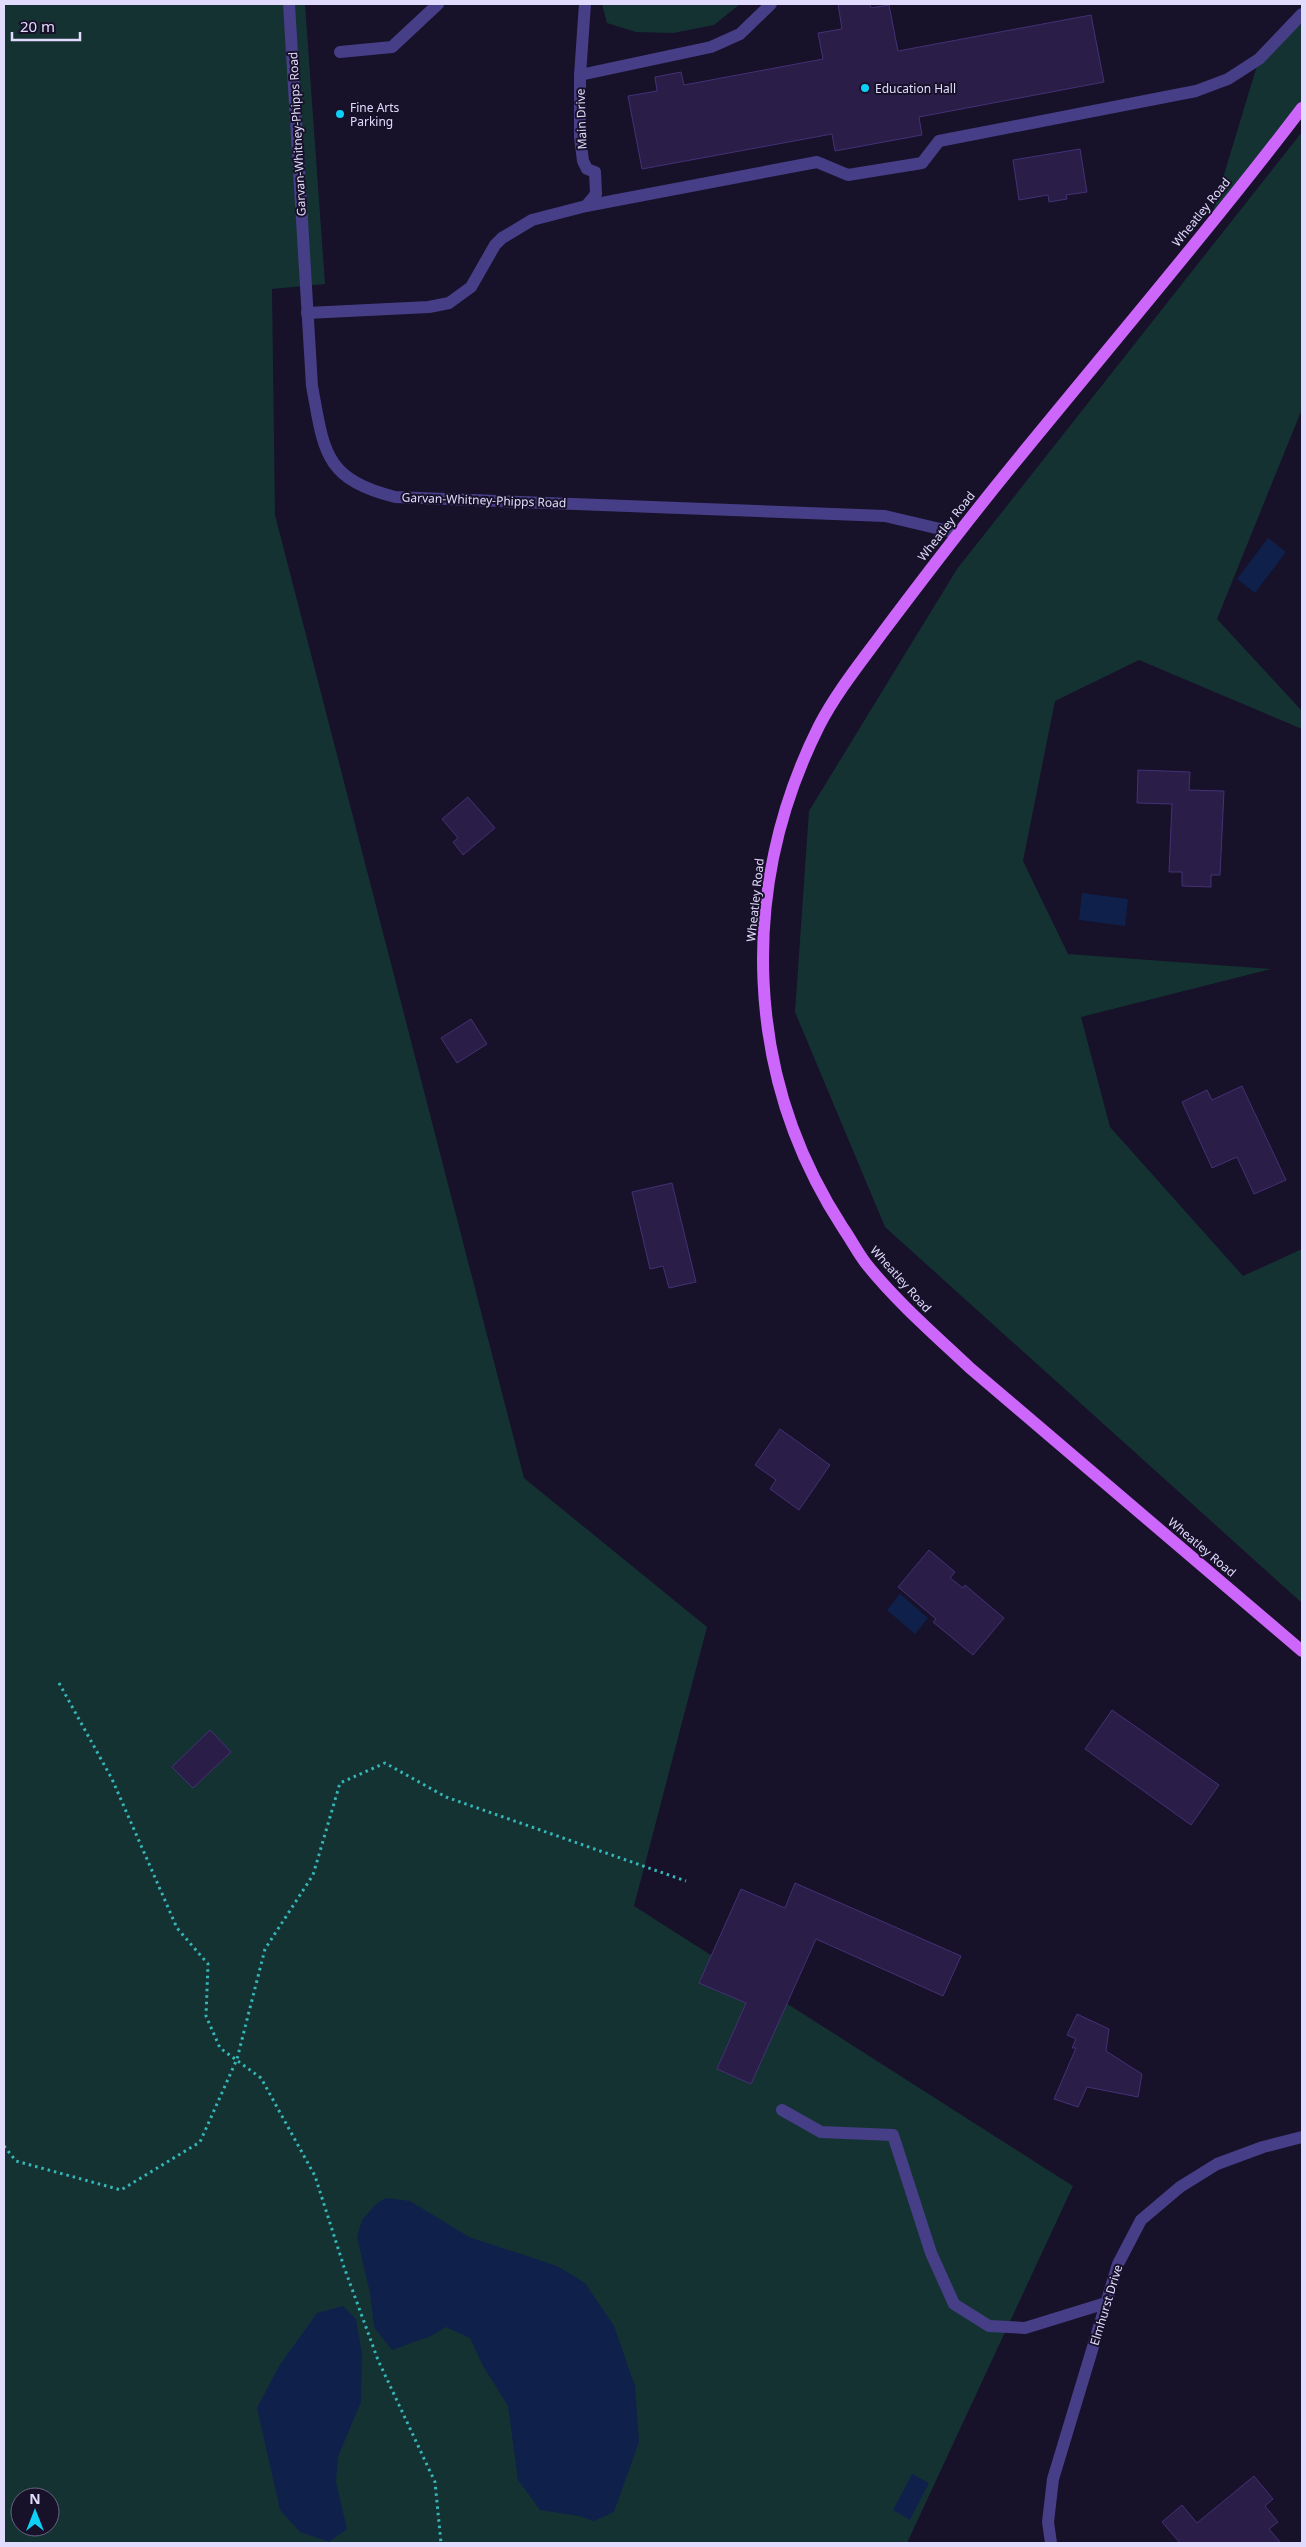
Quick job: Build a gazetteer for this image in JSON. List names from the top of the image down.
{
  "streets": {
    "main road": ["Wheatley Road"],
    "street": ["Main Drive", "Garvan-Whitney-Phipps Road", "Elmhurst Drive"]
  },
  "crossings": [
    ["Garvan-Whitney-Phipps Road", "Wheatley Road"]
  ],
  "places": ["Education Hall", "Fine Arts Parking"],
  "scale_bar": "20 m",
  "north": "top"
}
